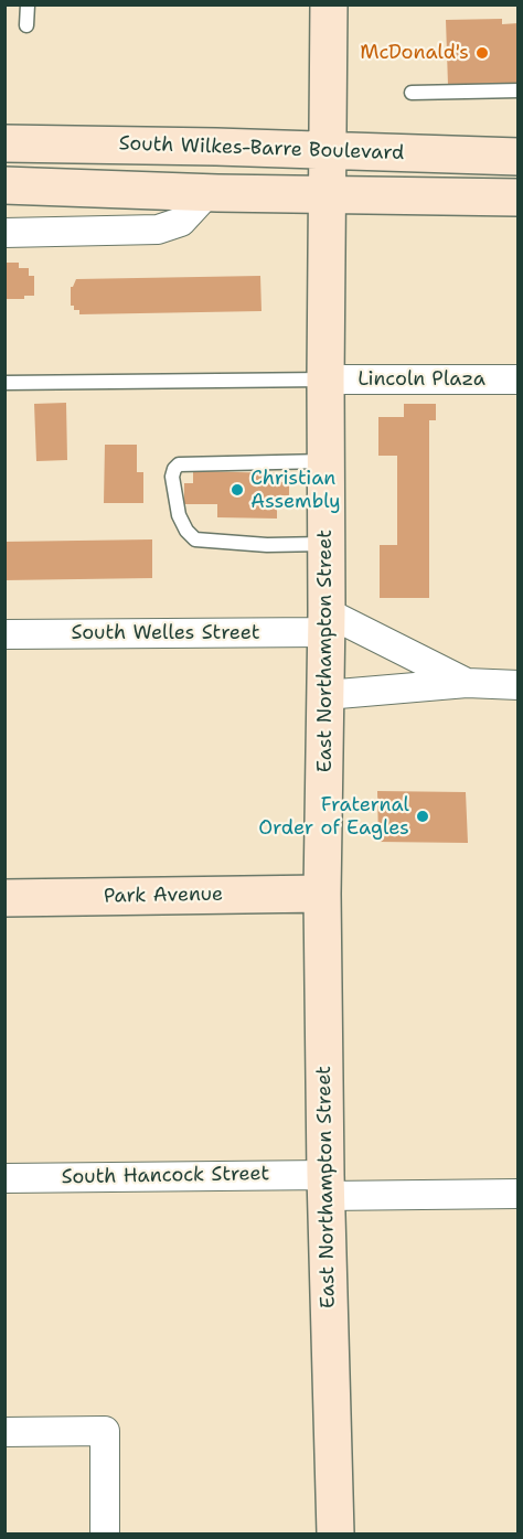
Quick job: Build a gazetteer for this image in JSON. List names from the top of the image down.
{
  "streets": {
    "main road": ["South Wilkes-Barre Boulevard", "East Northampton Street", "Park Avenue"],
    "street": ["Lincoln Plaza", "South Welles Street", "South Hancock Street"]
  },
  "crossings": [
    ["South Wilkes-Barre Boulevard", "East Northampton Street"],
    ["Lincoln Plaza", "East Northampton Street"],
    ["South Welles Street", "East Northampton Street"],
    ["East Northampton Street", "Park Avenue"],
    ["East Northampton Street", "South Hancock Street"]
  ],
  "places": ["McDonald's", "Christian Assembly", "Fraternal Order of Eagles"]
}
